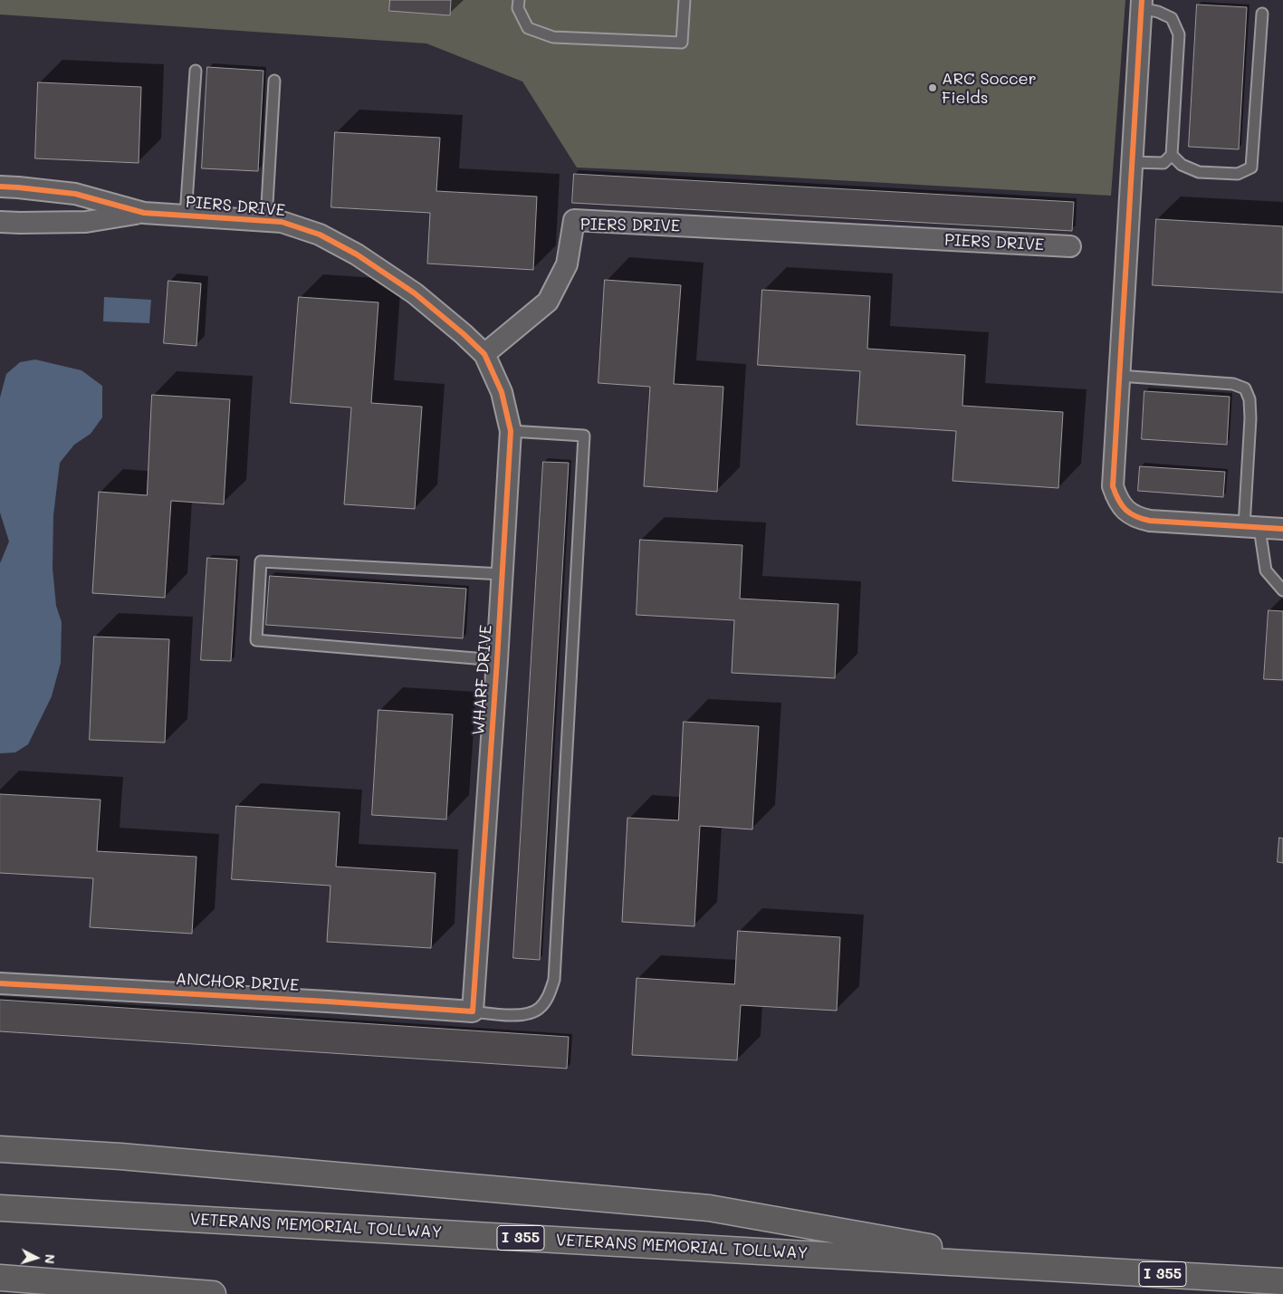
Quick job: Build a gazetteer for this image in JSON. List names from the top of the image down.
{
  "streets": {
    "highway": ["VETERANS MEMORIAL TOLLWAY", "I 355"],
    "street": ["PIERS DRIVE", "WHARF DRIVE", "ANCHOR DRIVE"]
  },
  "crossings": [
    ["PIERS DRIVE", "WHARF DRIVE"],
    ["WHARF DRIVE", "ANCHOR DRIVE"]
  ],
  "places": ["ARC Soccer Fields"],
  "north": "right"
}
